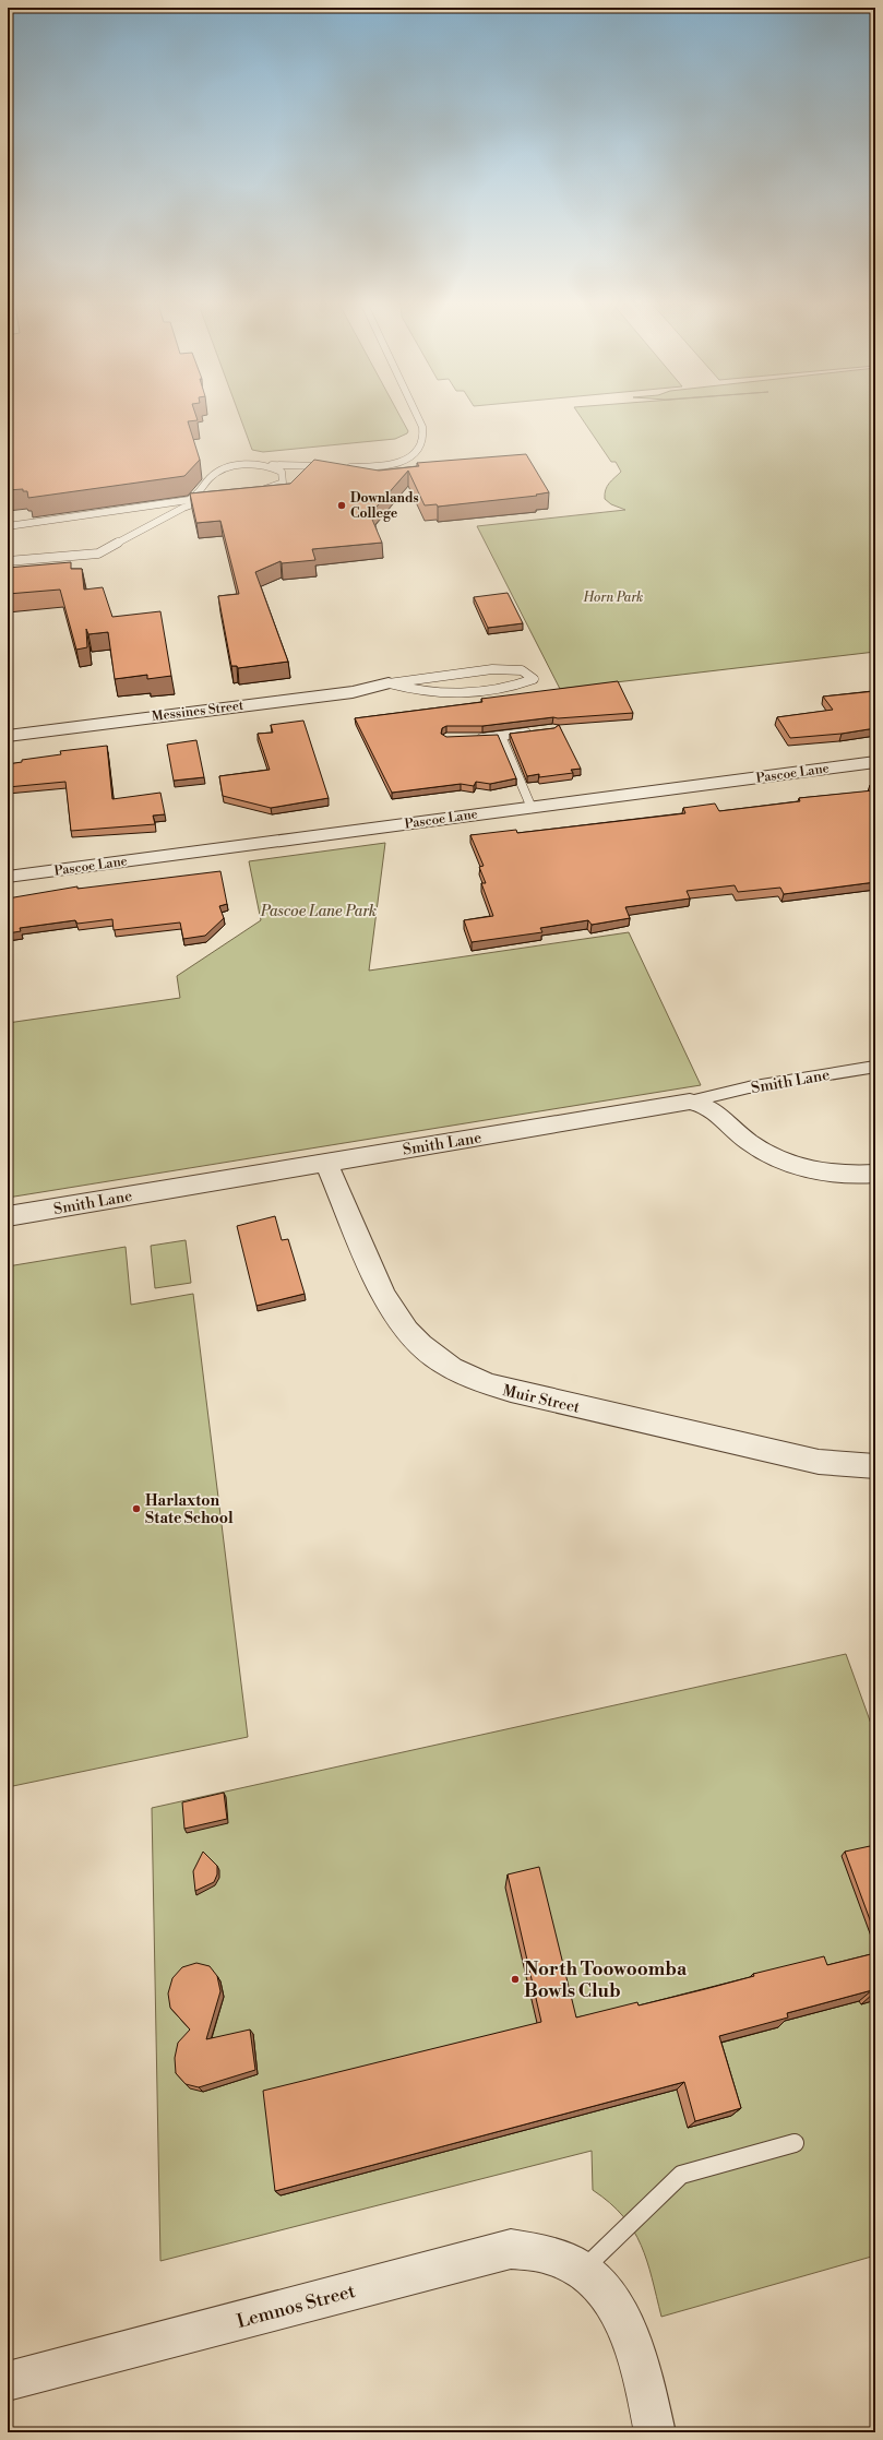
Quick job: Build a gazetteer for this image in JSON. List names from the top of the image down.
{
  "streets": {
    "street": [
      "Messines Street",
      "Pascoe Lane",
      "Smith Lane",
      "Muir Street",
      "Lemnos Street"
    ]
  },
  "crossings": [
    ["Smith Lane", "Muir Street"]
  ],
  "parks": ["Horn Park", "Pascoe Lane Park"],
  "places": ["Downlands College", "Harlaxton State School", "North Toowoomba Bowls Club"]
}
